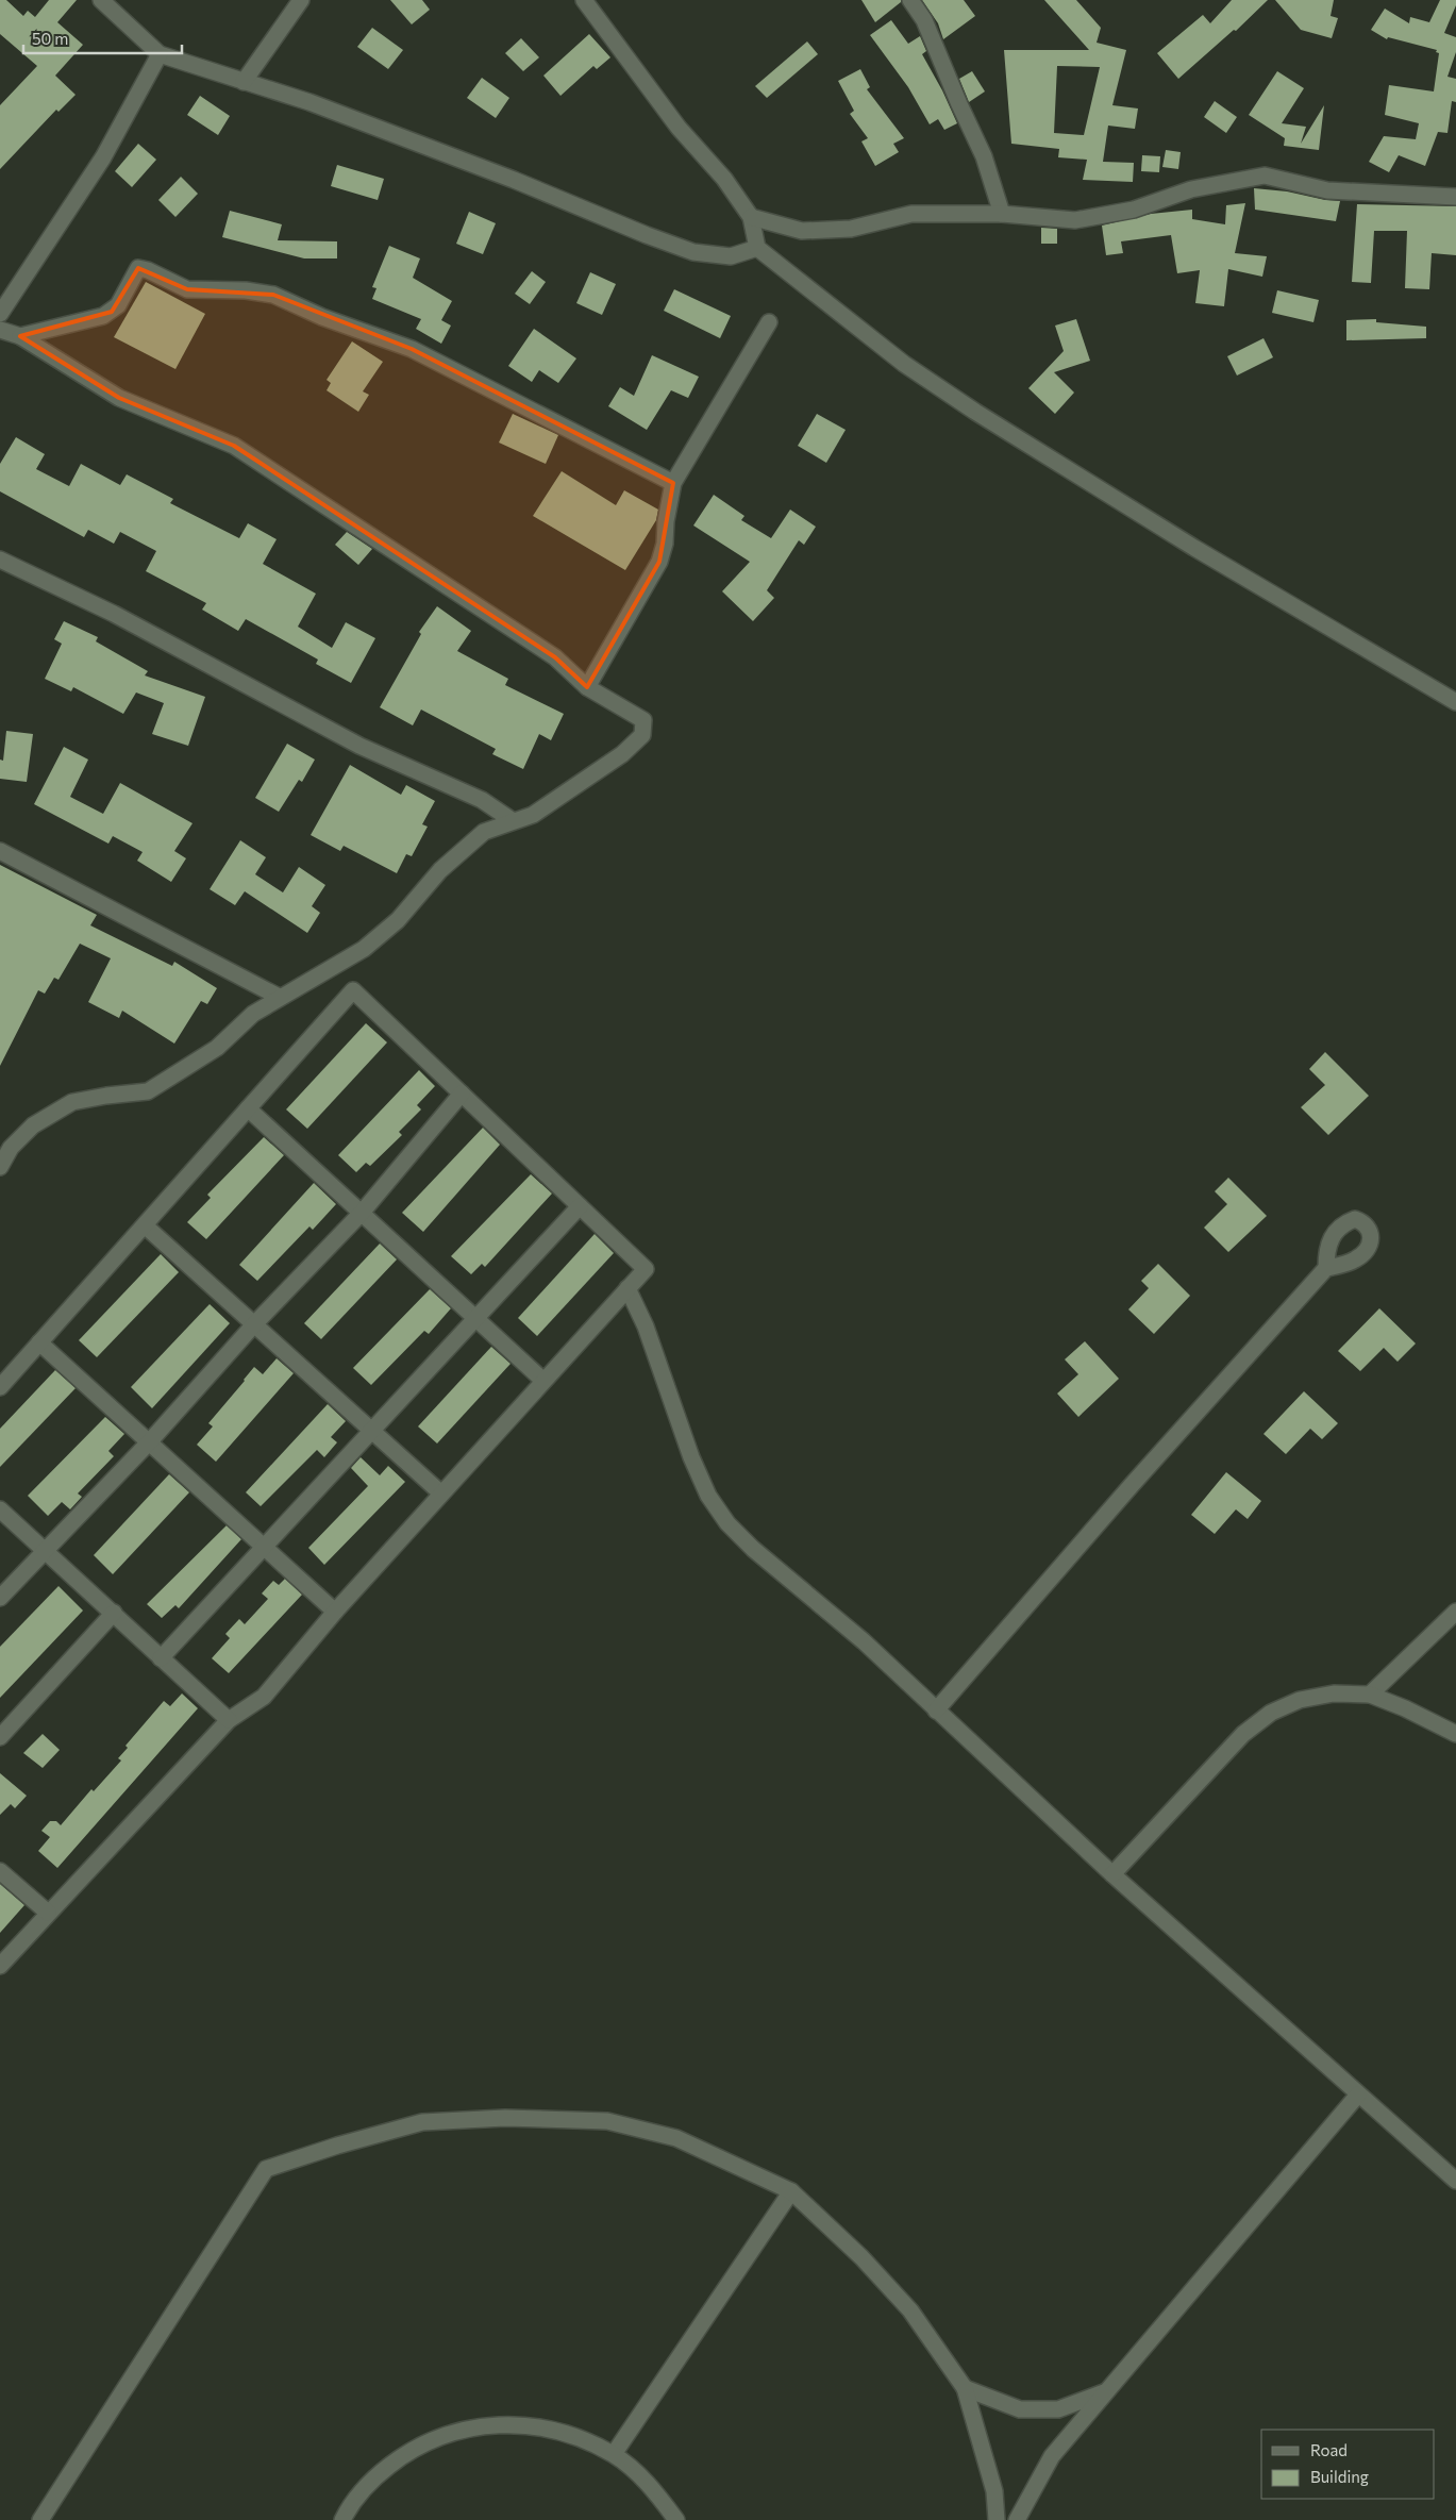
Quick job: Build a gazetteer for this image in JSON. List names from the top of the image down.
{
  "legend": ["Road", "Building"],
  "scale_bar": "50 m"
}
